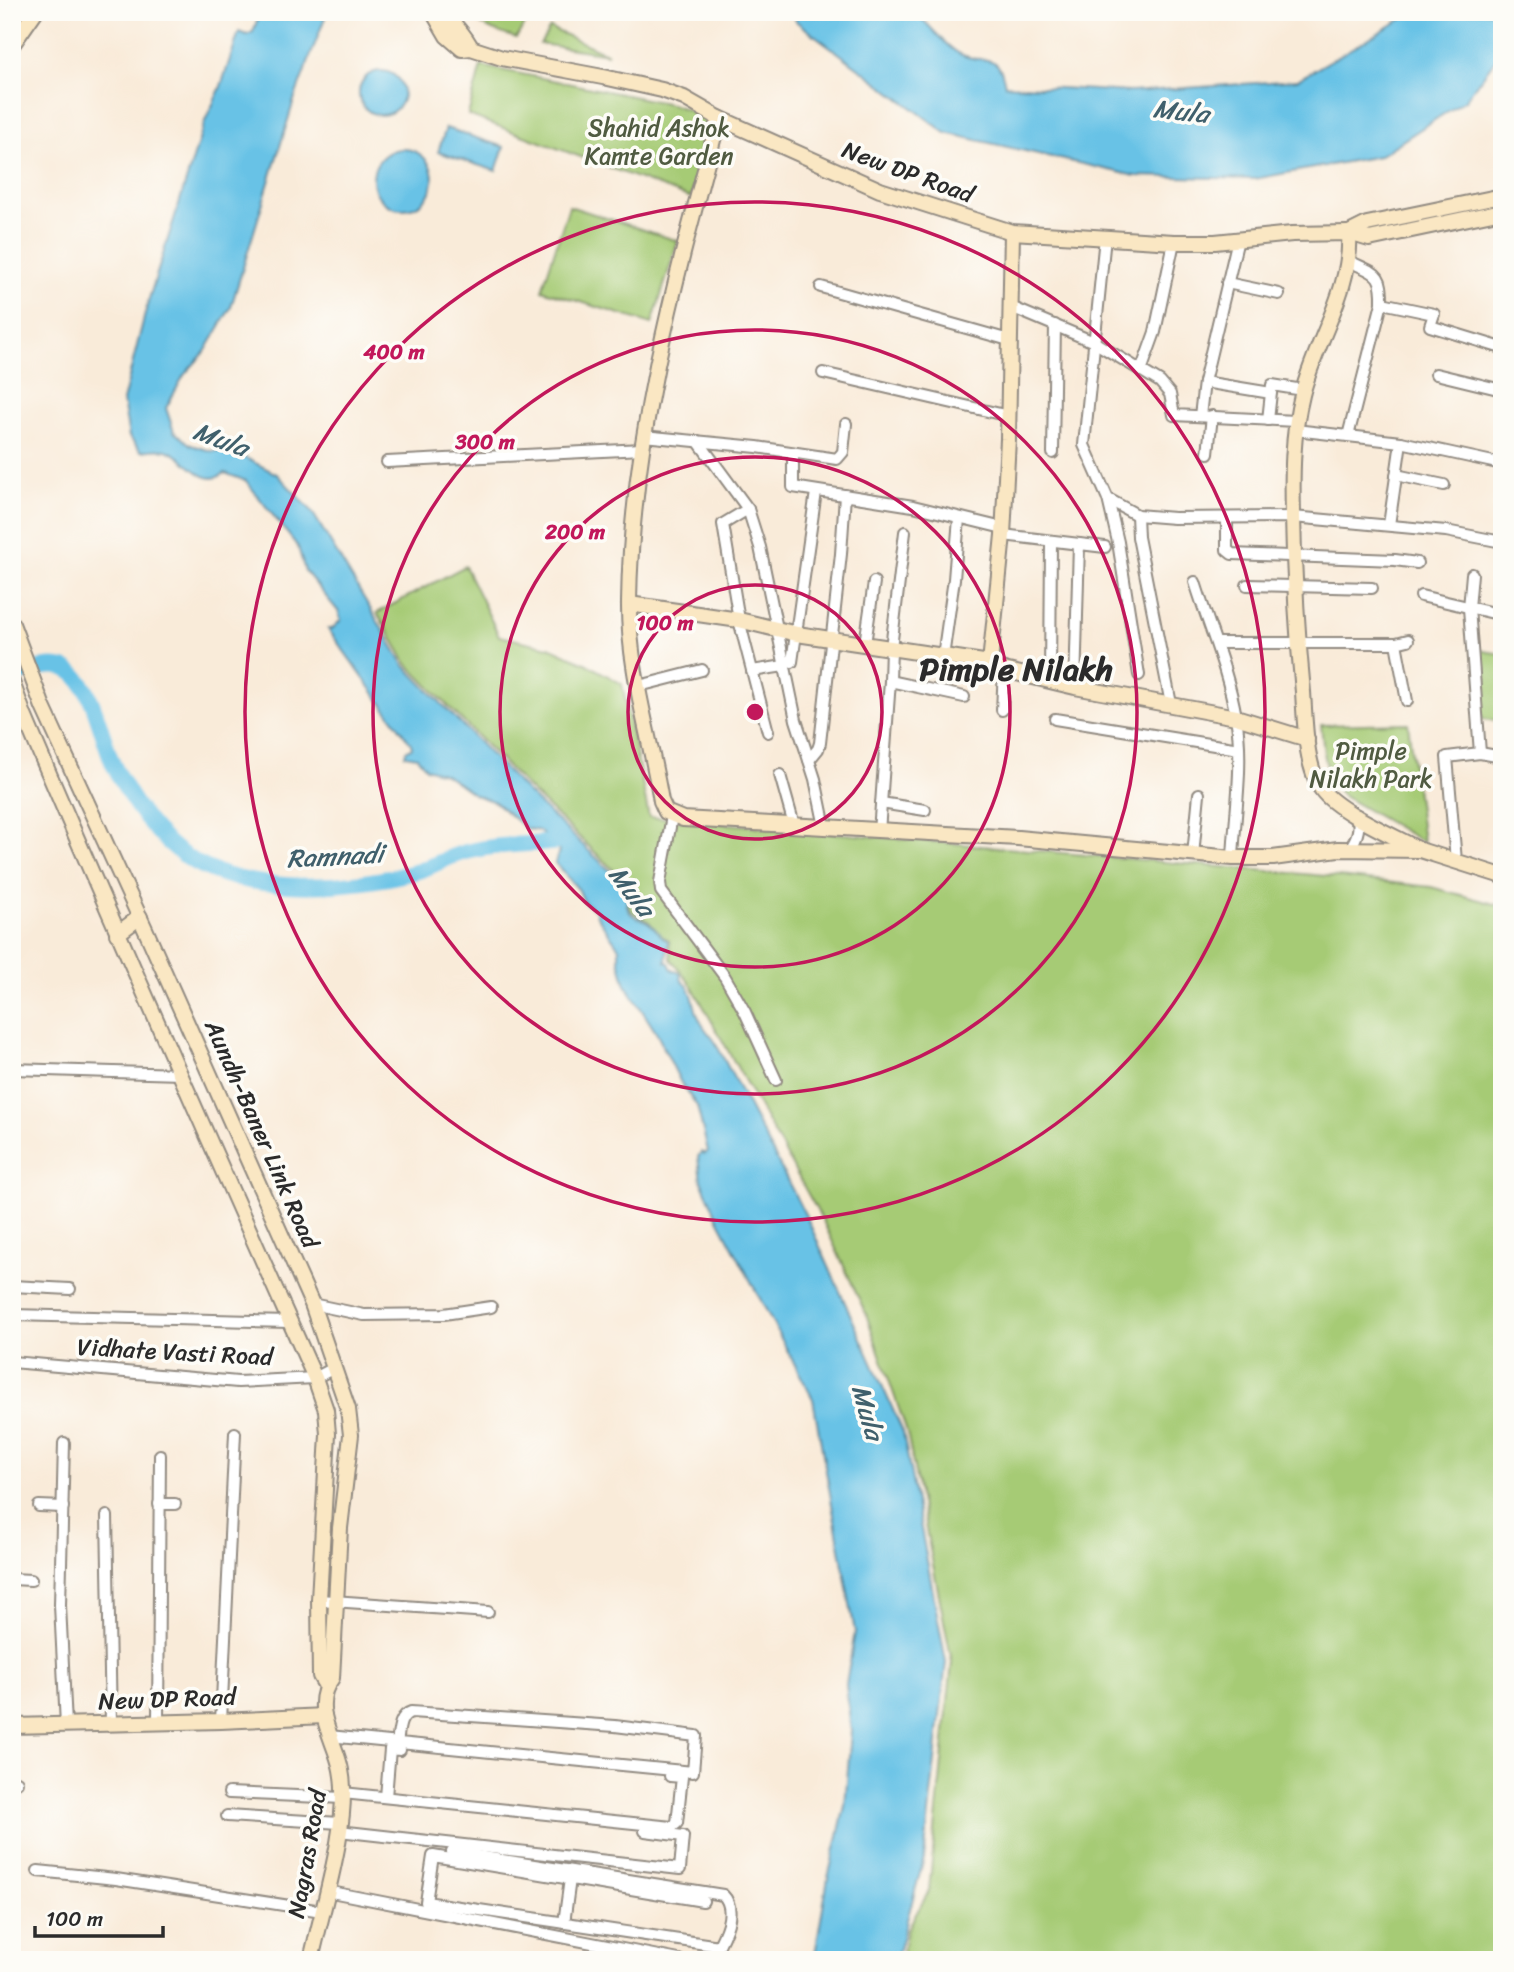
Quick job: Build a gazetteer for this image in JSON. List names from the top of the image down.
{
  "streets": {
    "main road": ["New DP Road", "Aundh-Baner Link Road", "Nagras Road"],
    "street": ["Vidhate Vasti Road"]
  },
  "crossings": [
    ["New DP Road", "Aundh-Baner Link Road"],
    ["New DP Road", "Nagras Road"],
    ["Aundh-Baner Link Road", "Vidhate Vasti Road"],
    ["Aundh-Baner Link Road", "Nagras Road"]
  ],
  "districts": ["Pimple Nilakh"],
  "water": ["Mula", "Ramnadi"],
  "parks": ["Shahid Ashok Kamte Garden", "Pimple Nilakh Park"],
  "scale_bar": "100 m",
  "rings": [
    "400 m",
    "300 m",
    "200 m",
    "100 m"
  ]
}
